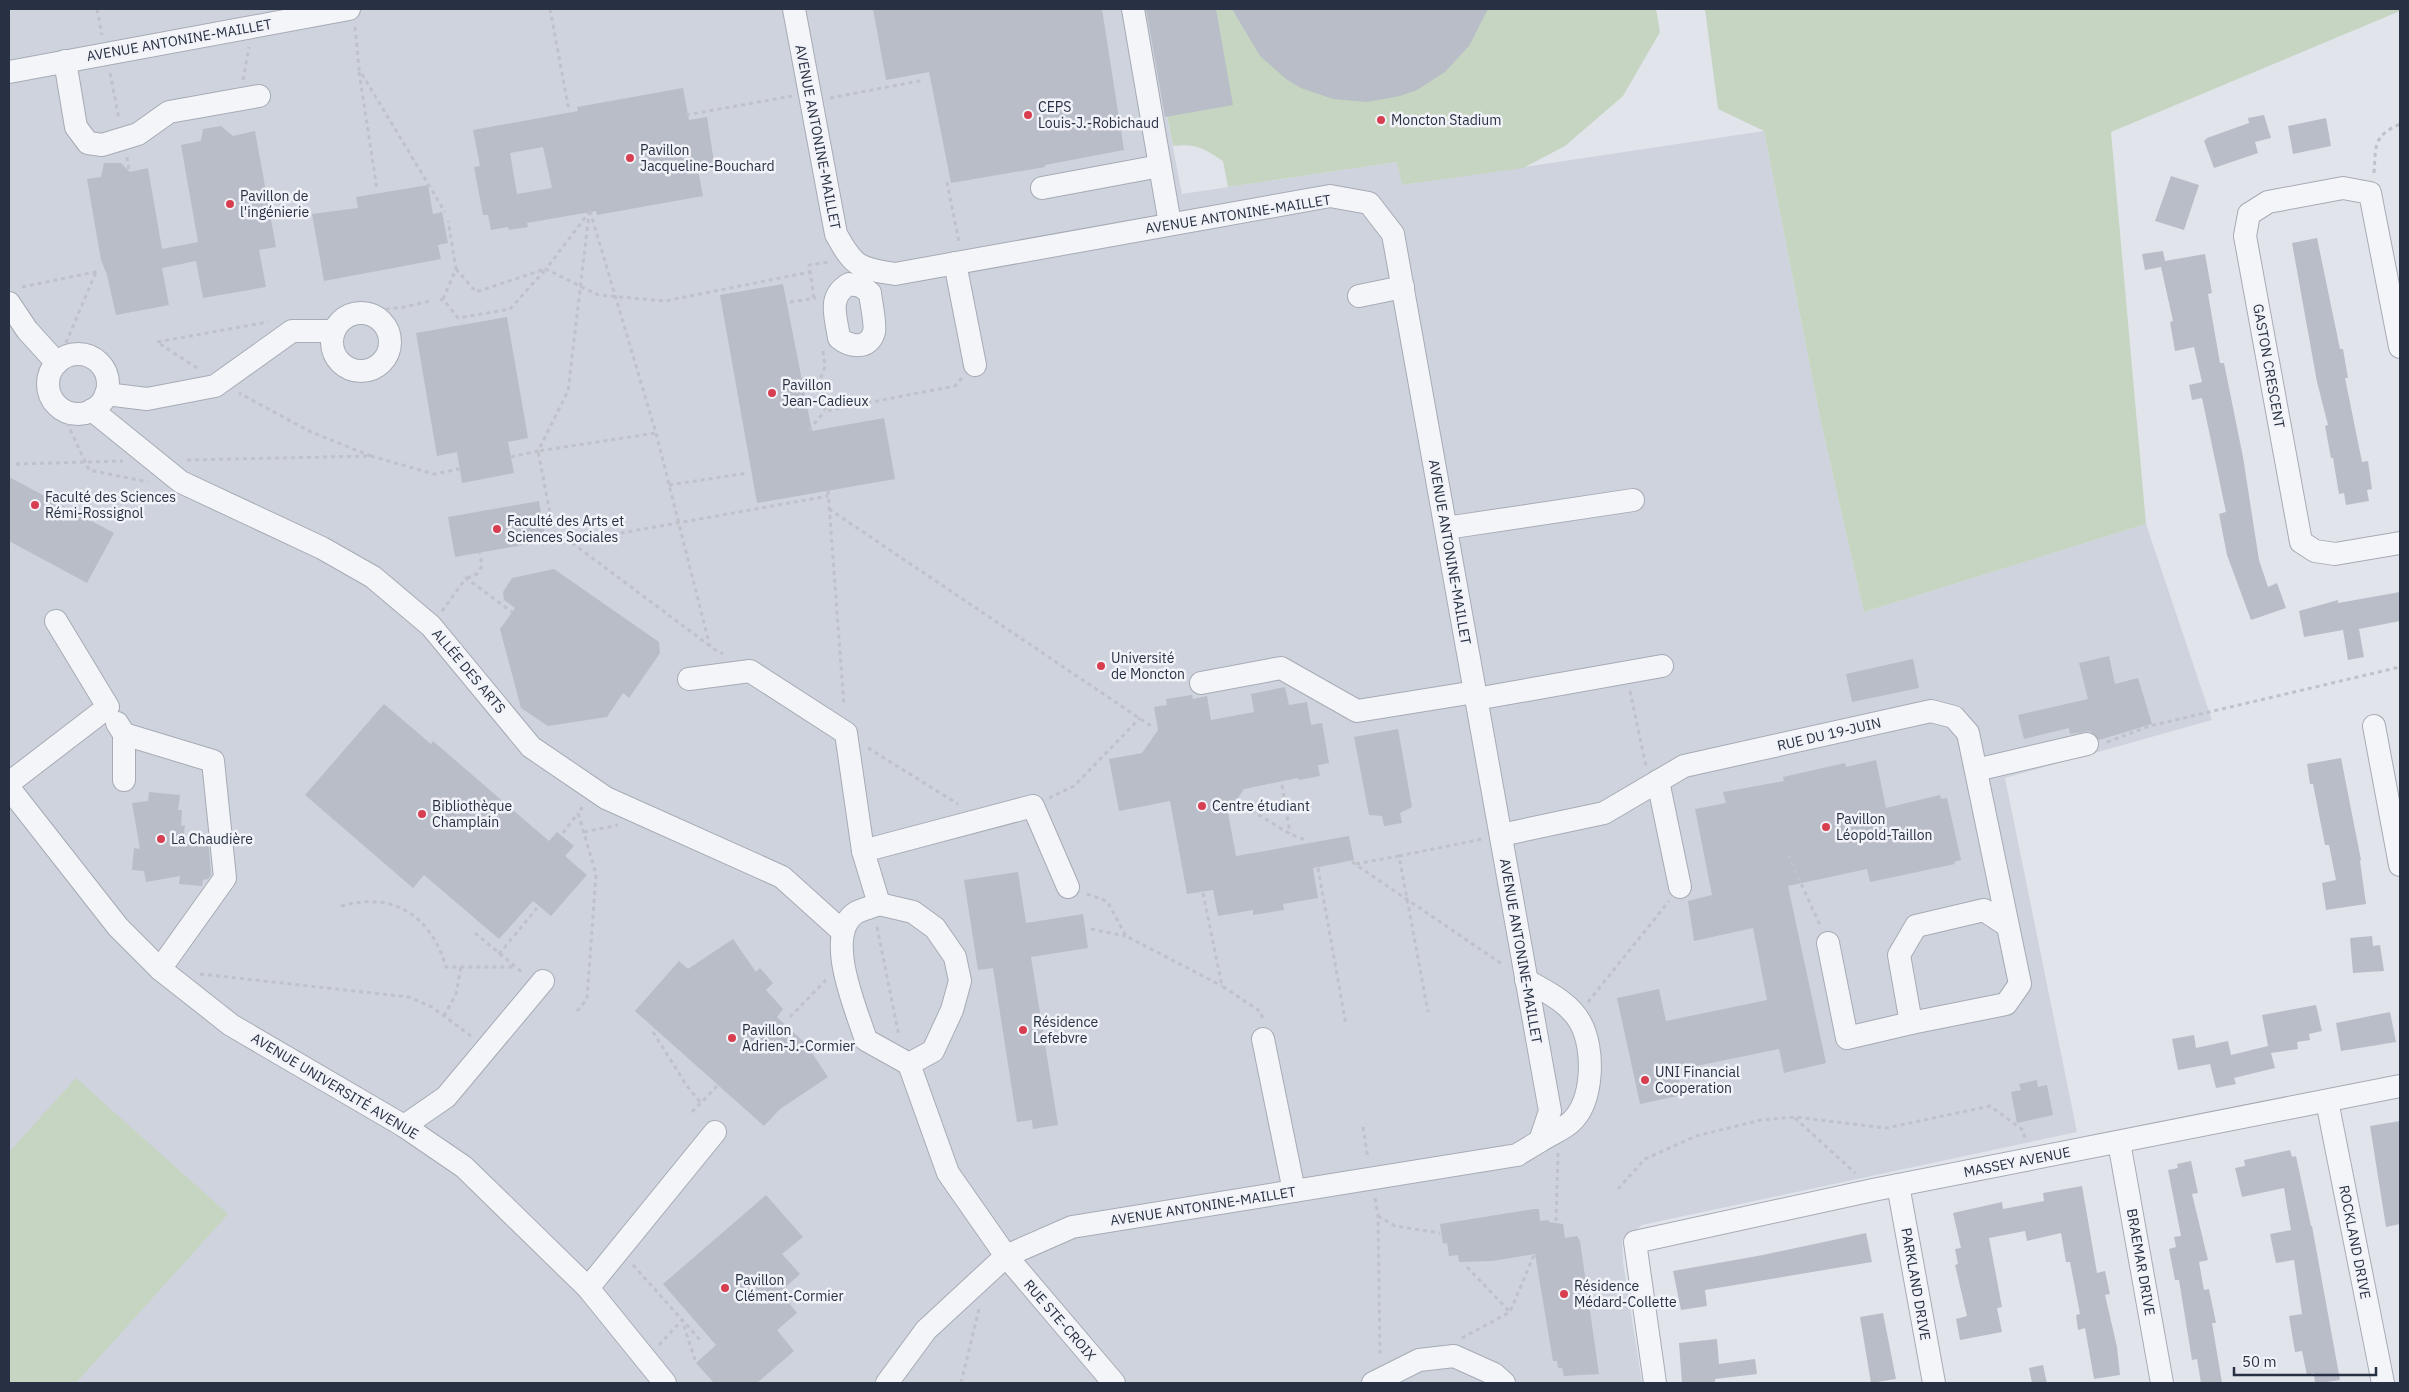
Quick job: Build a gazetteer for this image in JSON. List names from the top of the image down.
{
  "streets": {
    "street": [
      "AVENUE ANTONINE-MAILLET",
      "GASTON CRESCENT",
      "ALLÉE DES ARTS",
      "RUE DU 19-JUIN",
      "AVENUE UNIVERSITÉ AVENUE",
      "MASSEY AVENUE",
      "ROCKLAND DRIVE",
      "BRAEMAR DRIVE",
      "PARKLAND DRIVE",
      "RUE STE-CROIX"
    ]
  },
  "crossings": [
    ["AVENUE ANTONINE-MAILLET", "RUE DU 19-JUIN"],
    ["AVENUE ANTONINE-MAILLET", "RUE STE-CROIX"],
    ["MASSEY AVENUE", "ROCKLAND DRIVE"],
    ["MASSEY AVENUE", "BRAEMAR DRIVE"],
    ["MASSEY AVENUE", "PARKLAND DRIVE"]
  ],
  "places": [
    "CEPS Louis-J.-Robichaud",
    "Moncton Stadium",
    "Pavillon Jacqueline-Bouchard",
    "Pavillon de l'ingénierie",
    "Pavillon Jean-Cadieux",
    "Faculté des Sciences Rémi-Rossignol",
    "Faculté des Arts et Sciences Sociales",
    "Université de Moncton",
    "Centre étudiant",
    "Bibliothèque Champlain",
    "Pavillon Léopold-Taillon",
    "La Chaudière",
    "Résidence Lefebvre",
    "Pavillon Adrien-J.-Cormier",
    "UNI Financial Cooperation",
    "Pavillon Clément-Cormier",
    "Résidence Médard-Collette"
  ],
  "scale_bar": "50 m"
}
